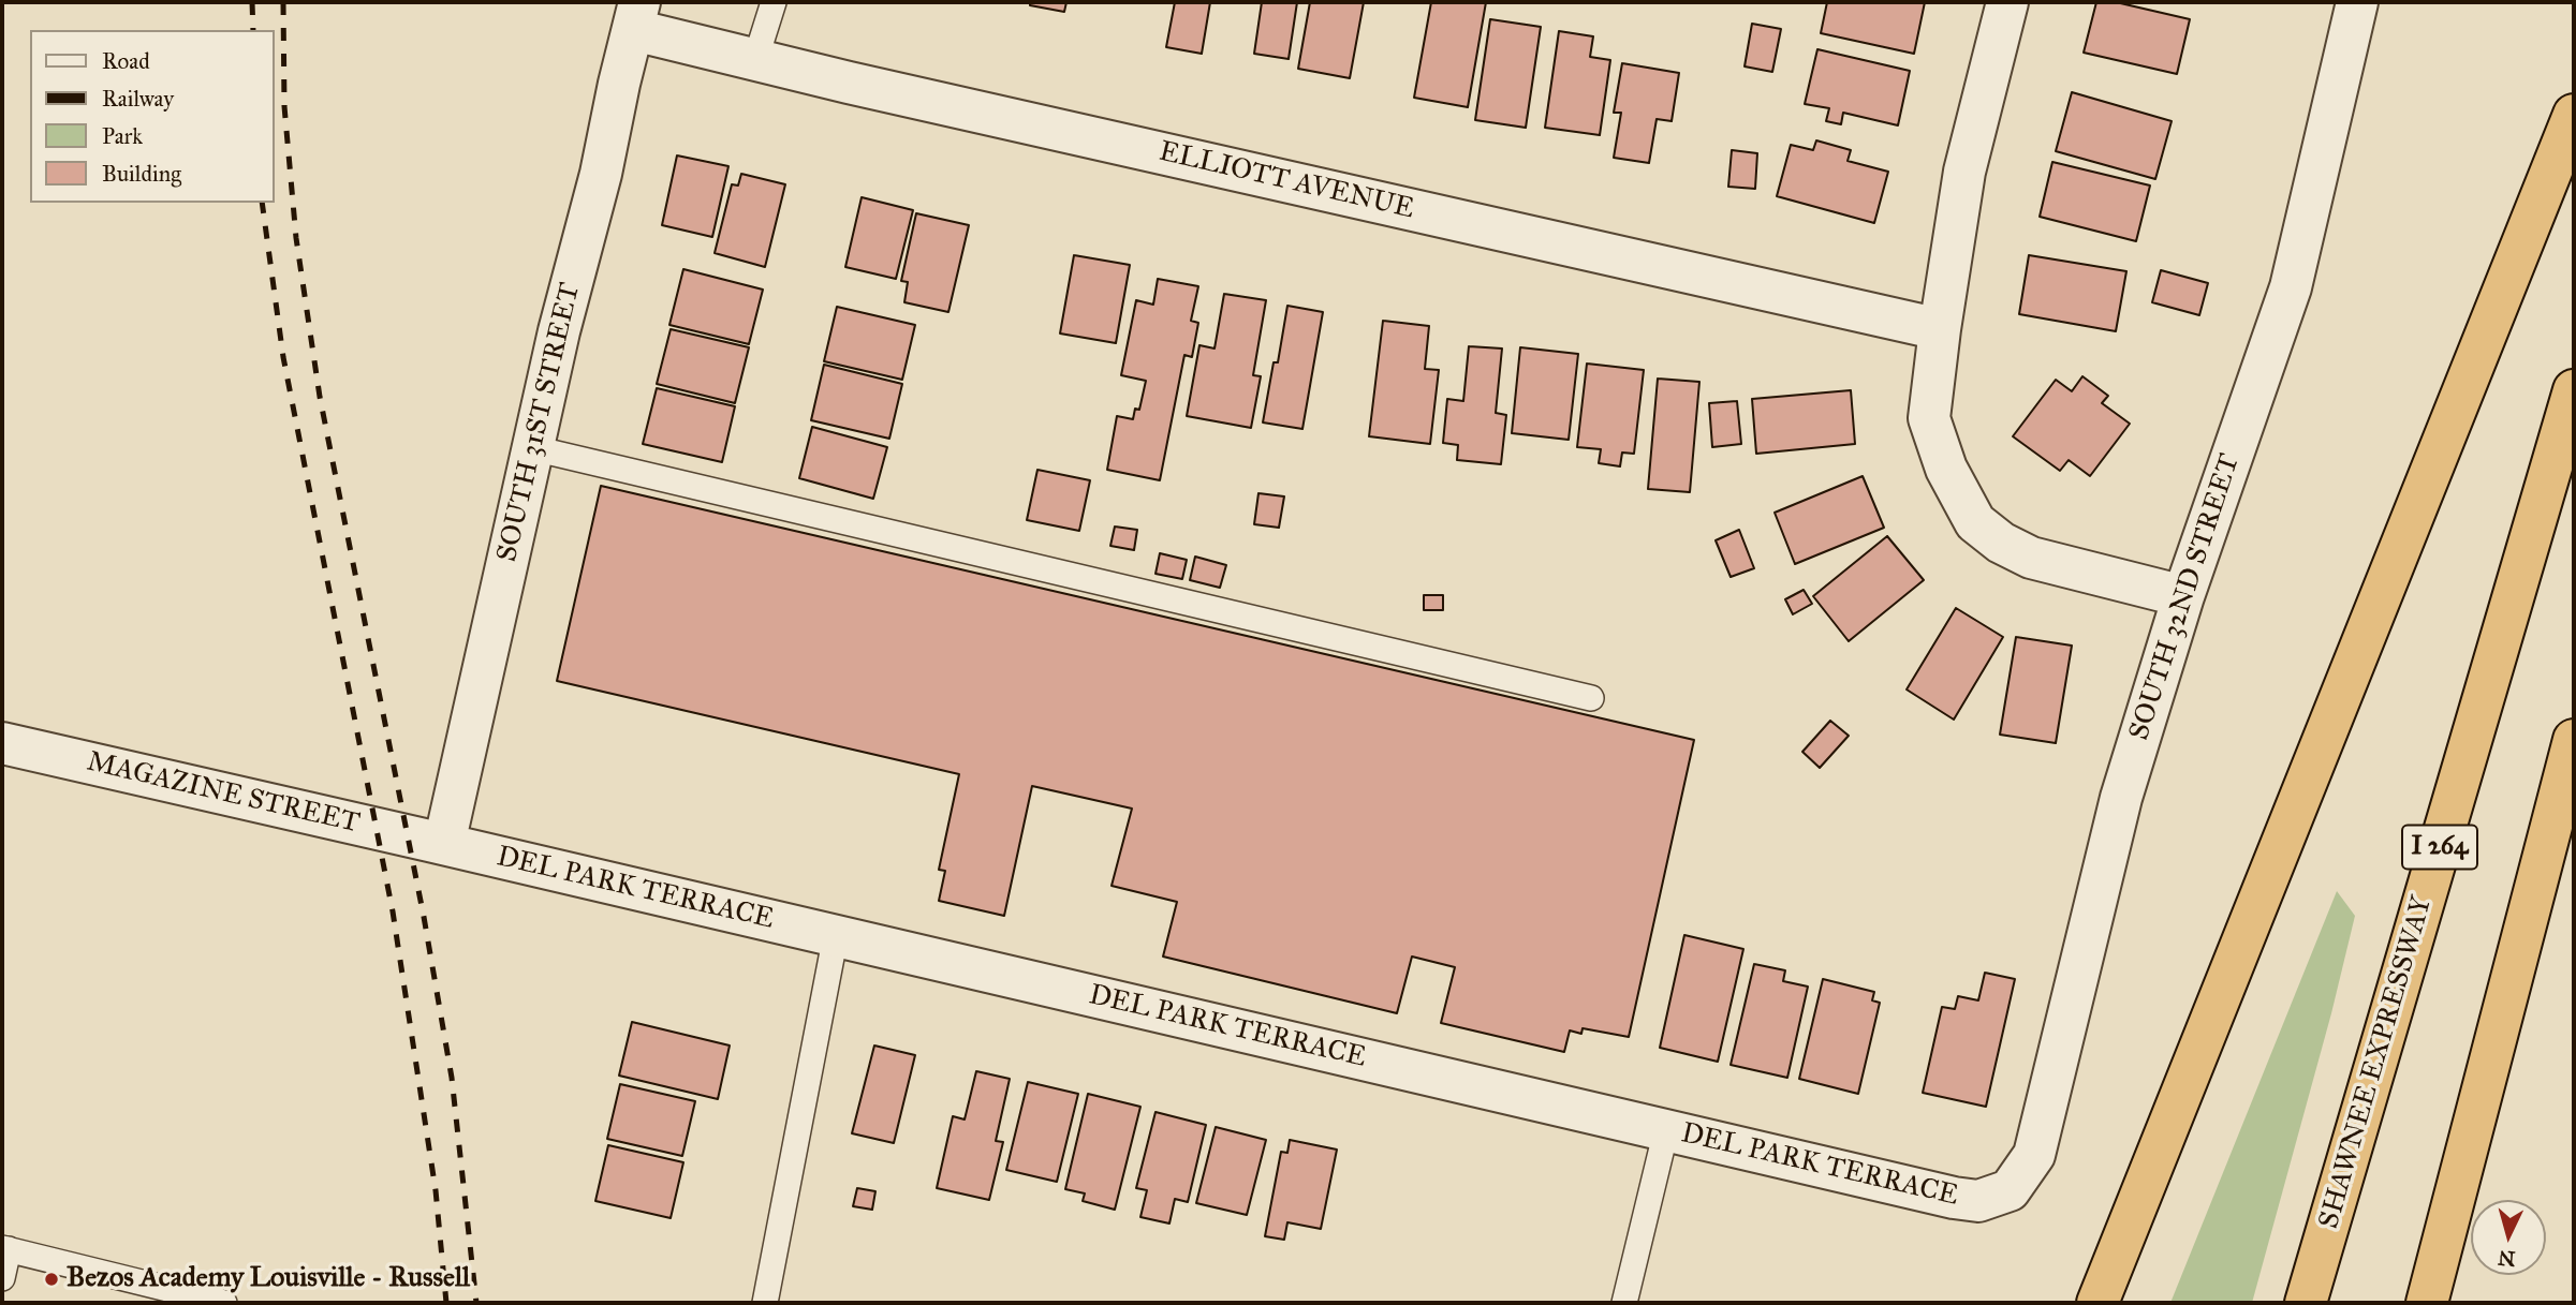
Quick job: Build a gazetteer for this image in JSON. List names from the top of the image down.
{
  "streets": {
    "highway": ["I 264", "SHAWNEE EXPRESSWAY"],
    "street": [
      "ELLIOTT AVENUE",
      "SOUTH 31ST STREET",
      "SOUTH 32ND STREET",
      "MAGAZINE STREET",
      "DEL PARK TERRACE"
    ]
  },
  "crossings": [
    ["ELLIOTT AVENUE", "SOUTH 31ST STREET"],
    ["SOUTH 31ST STREET", "MAGAZINE STREET"],
    ["SOUTH 31ST STREET", "DEL PARK TERRACE"],
    ["SOUTH 32ND STREET", "DEL PARK TERRACE"],
    ["MAGAZINE STREET", "DEL PARK TERRACE"]
  ],
  "places": ["Bezos Academy Louisville - Russell"],
  "legend": [
    "Road",
    "Railway",
    "Park",
    "Building"
  ],
  "north": "bottom"
}
